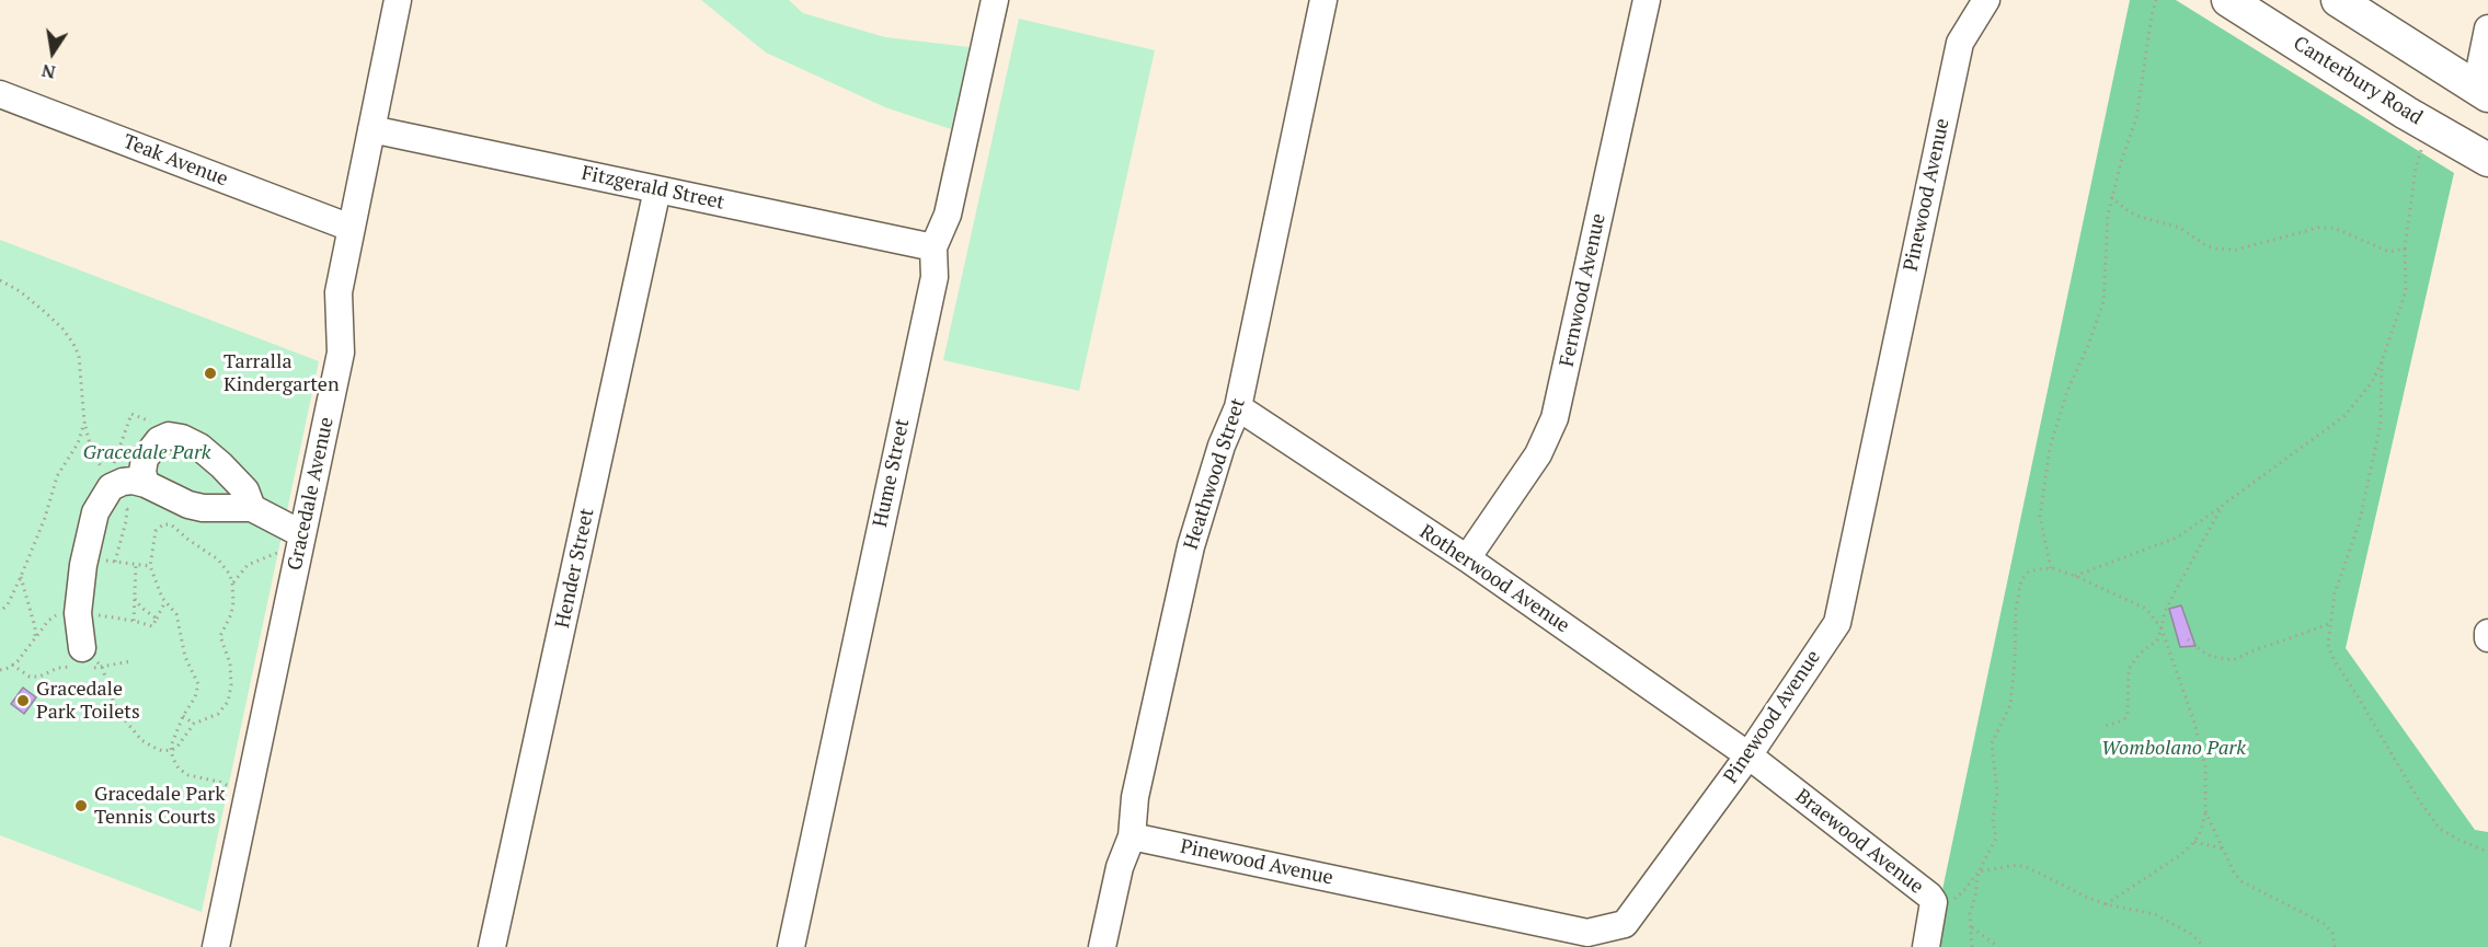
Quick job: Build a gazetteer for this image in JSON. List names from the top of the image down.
{
  "streets": {
    "main road": ["Canterbury Road"],
    "street": [
      "Teak Avenue",
      "Fitzgerald Street",
      "Pinewood Avenue",
      "Fernwood Avenue",
      "Hume Street",
      "Heathwood Street",
      "Gracedale Avenue",
      "Hender Street",
      "Rotherwood Avenue",
      "Braewood Avenue"
    ]
  },
  "crossings": [
    ["Teak Avenue", "Gracedale Avenue"],
    ["Fitzgerald Street", "Hume Street"],
    ["Fitzgerald Street", "Gracedale Avenue"],
    ["Fitzgerald Street", "Hender Street"],
    ["Pinewood Avenue", "Heathwood Street"],
    ["Pinewood Avenue", "Rotherwood Avenue"],
    ["Pinewood Avenue", "Braewood Avenue"],
    ["Fernwood Avenue", "Rotherwood Avenue"],
    ["Heathwood Street", "Rotherwood Avenue"],
    ["Rotherwood Avenue", "Braewood Avenue"]
  ],
  "parks": ["Gracedale Park", "Wombolano Park"],
  "places": ["Tarralla Kindergarten", "Gracedale Park Toilets", "Gracedale Park Tennis Courts"],
  "north": "bottom"
}
